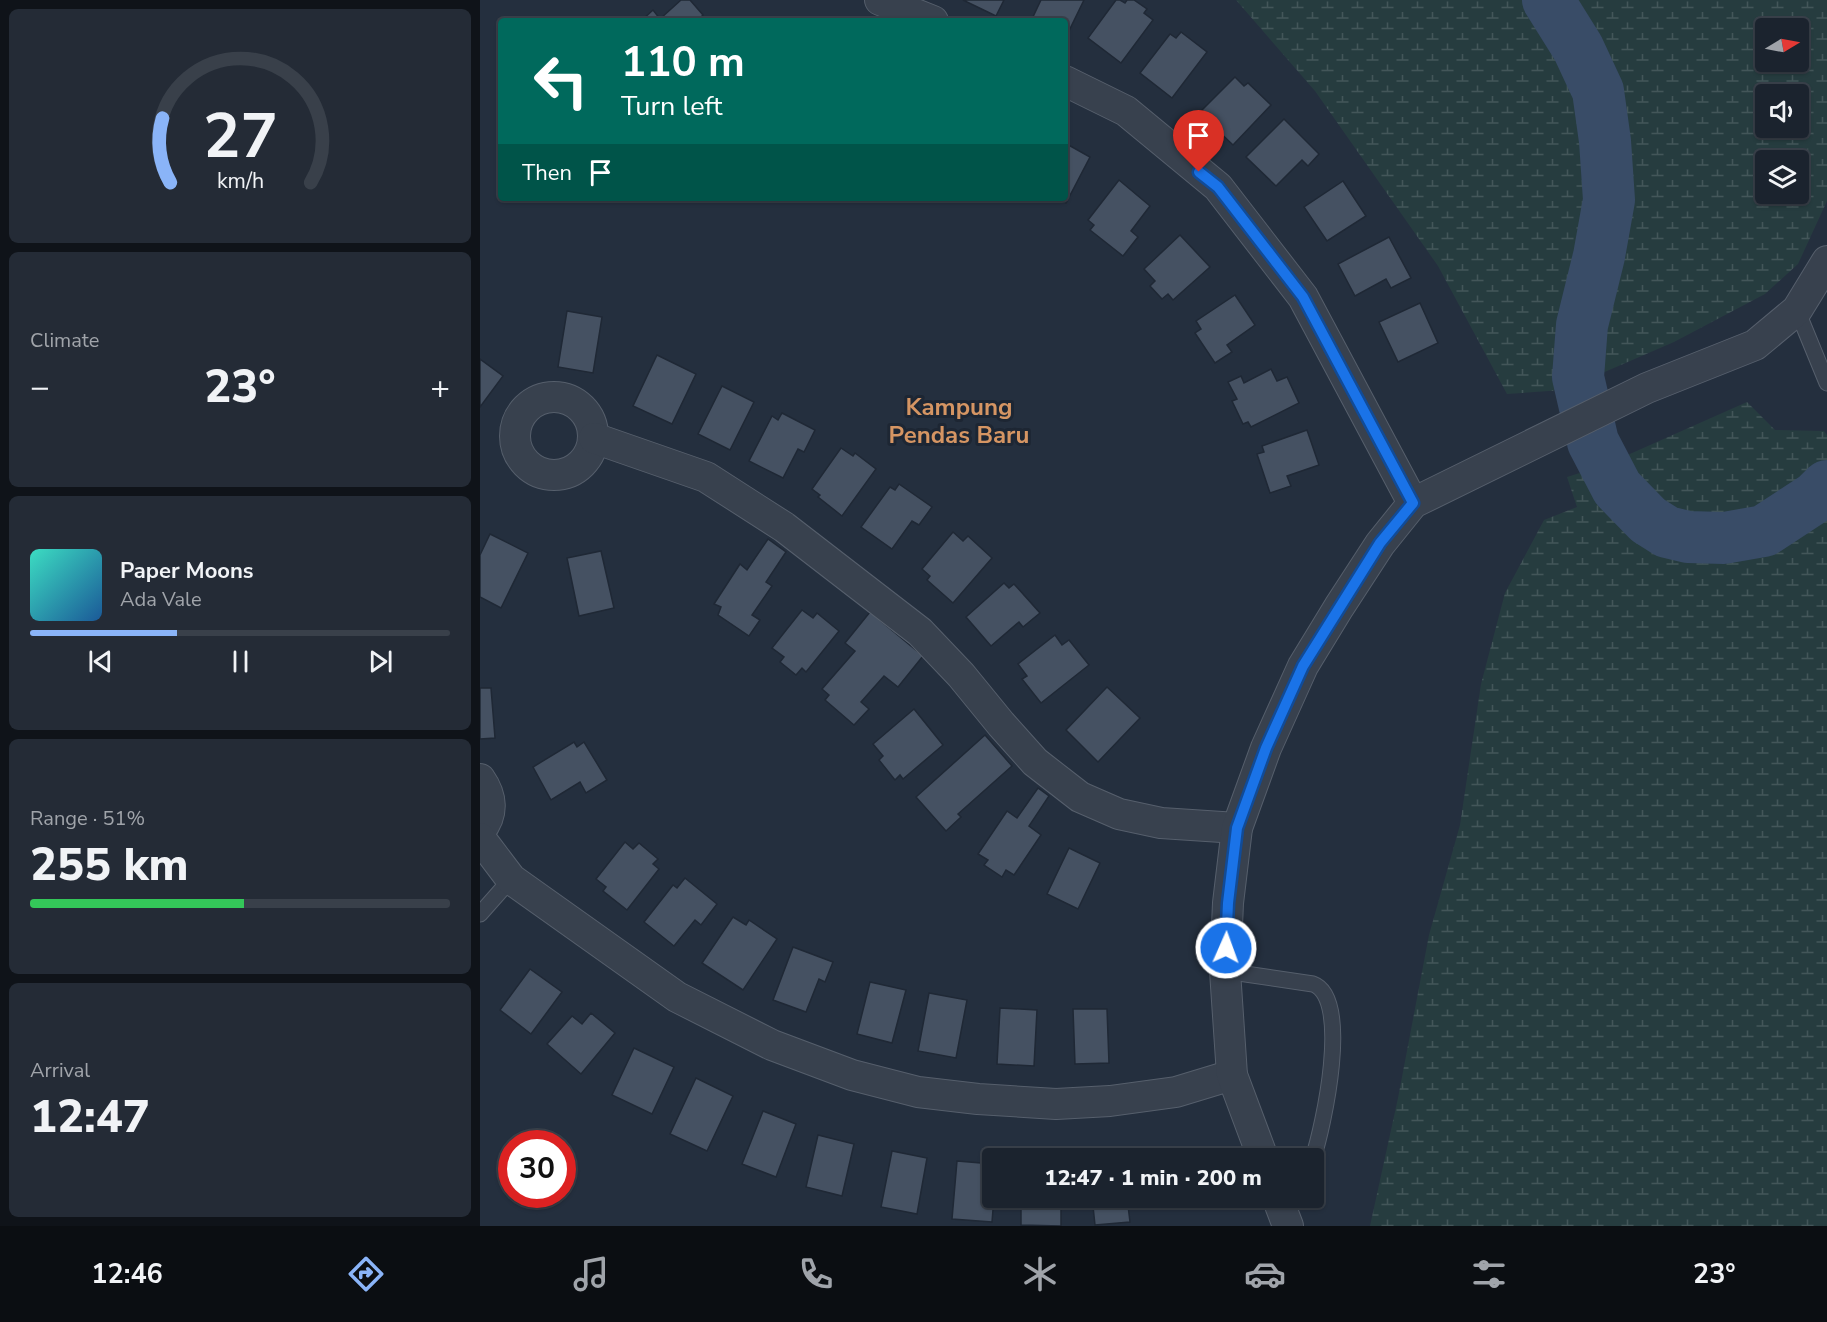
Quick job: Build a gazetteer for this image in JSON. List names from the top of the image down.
{
  "districts": ["Kampung Pendas Baru"],
  "north": "right",
  "page": {
    "turn": ["110 m", "Turn left"],
    "then": "Then",
    "tile": [
      "Climate",
      ["Range · 51%", "255 km"],
      ["Arrival", "12:47"]
    ],
    "heat": ["−", "23°", "+"],
    "song": ["Paper Moons", "Ada Vale"],
    "limit": "30",
    "trip": "12:47 · 1 min · 200 m",
    "tabs": ["12:46", "23°"],
    "gauge": ["27", "km/h"]
  }
}
